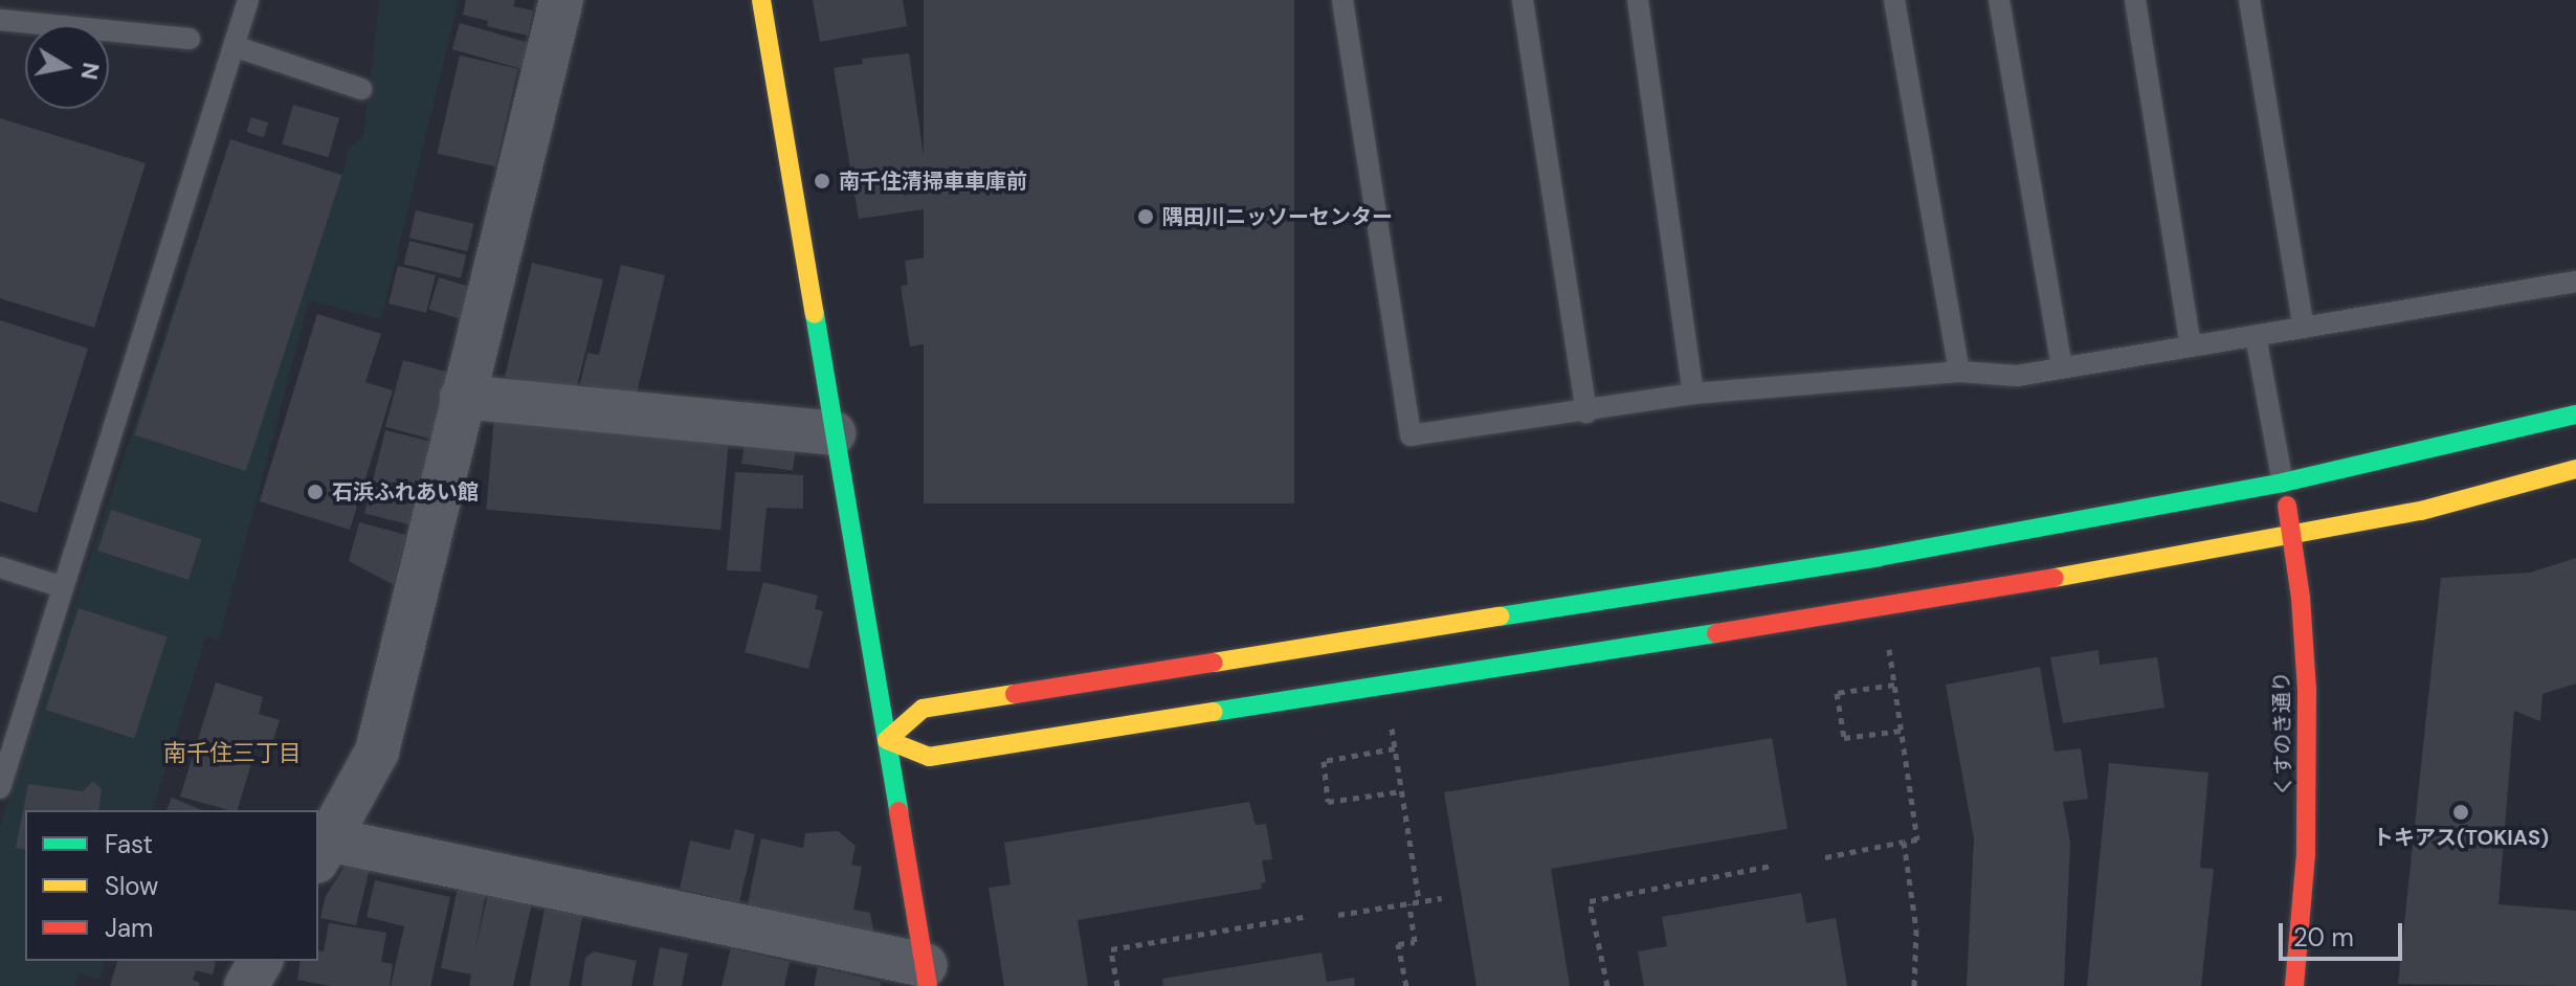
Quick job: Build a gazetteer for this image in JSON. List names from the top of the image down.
{
  "streets": {
    "street": ["くすのき通り"]
  },
  "districts": ["南千住三丁目"],
  "places": [
    "南千住清掃車車庫前",
    "隅田川ニッソーセンター",
    "石浜ふれあい館",
    "トキアス(TOKIAS)"
  ],
  "legend": ["Fast", "Slow", "Jam"],
  "scale_bar": "20 m",
  "north": "right"
}
